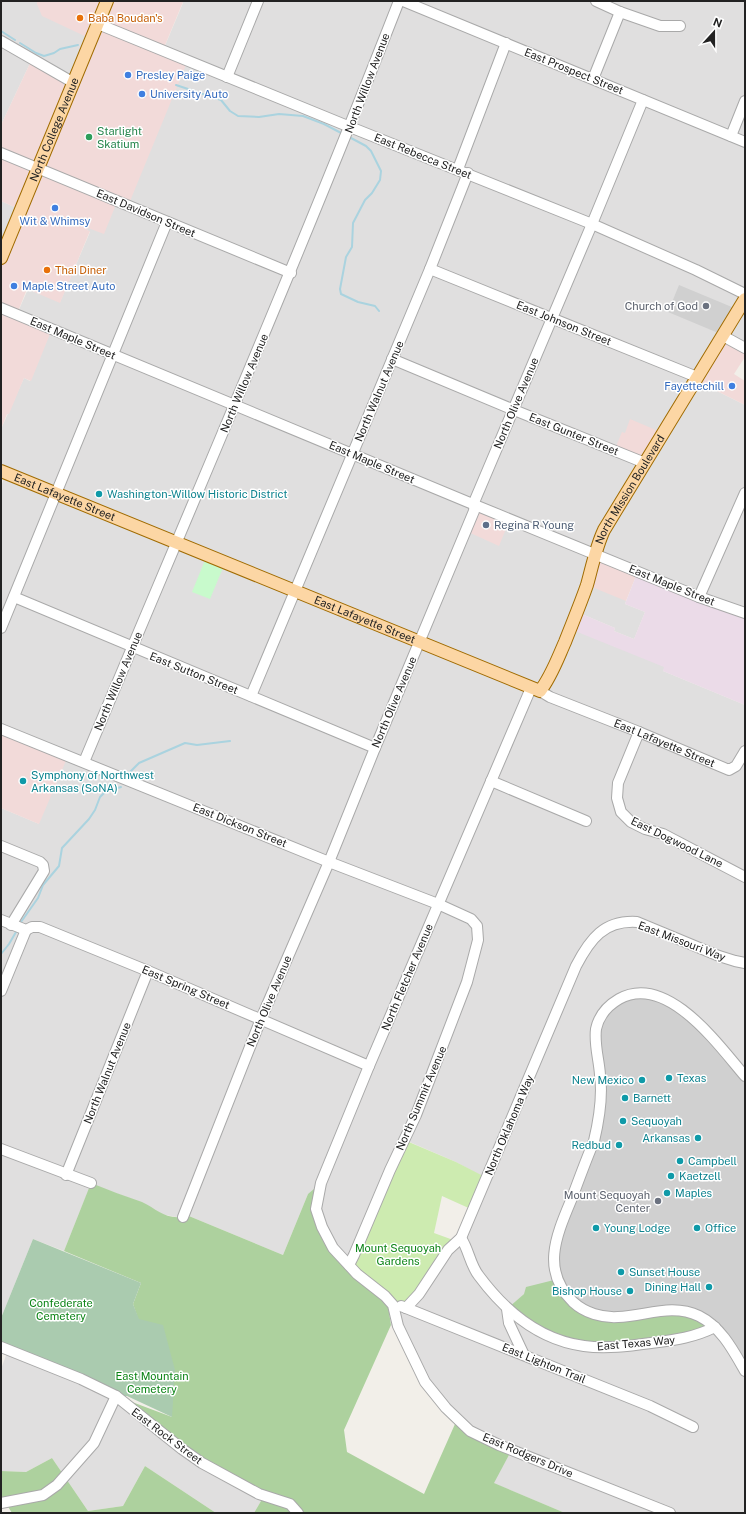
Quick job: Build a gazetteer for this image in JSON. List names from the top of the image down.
{
  "streets": {
    "main road": ["North College Avenue", "North Mission Boulevard", "East Lafayette Street"],
    "street": [
      "East Prospect Street",
      "North Willow Avenue",
      "East Rebecca Street",
      "East Davidson Street",
      "East Johnson Street",
      "East Maple Street",
      "North Walnut Avenue",
      "North Olive Avenue",
      "East Gunter Street",
      "East Sutton Street",
      "East Dickson Street",
      "East Dogwood Lane",
      "East Missouri Way",
      "North Fletcher Avenue",
      "East Spring Street",
      "North Summit Avenue",
      "North Oklahoma Way",
      "East Texas Way",
      "East Lighton Trail",
      "East Rock Street",
      "East Rodgers Drive"
    ]
  },
  "crossings": [
    ["East Prospect Street", "North Walnut Avenue"],
    ["East Prospect Street", "North Olive Avenue"],
    ["North Willow Avenue", "East Rebecca Street"],
    ["North Willow Avenue", "East Davidson Street"],
    ["North Willow Avenue", "East Maple Street"],
    ["North Willow Avenue", "East Lafayette Street"],
    ["North Willow Avenue", "East Sutton Street"],
    ["North Willow Avenue", "East Dickson Street"],
    ["North College Avenue", "East Rebecca Street"],
    ["North College Avenue", "East Davidson Street"],
    ["East Rebecca Street", "North Walnut Avenue"],
    ["East Rebecca Street", "North Olive Avenue"],
    ["East Johnson Street", "North Walnut Avenue"],
    ["East Johnson Street", "North Olive Avenue"],
    ["East Johnson Street", "North Mission Boulevard"],
    ["East Maple Street", "North Walnut Avenue"],
    ["East Maple Street", "North Olive Avenue"],
    ["East Maple Street", "North Mission Boulevard"],
    ["North Walnut Avenue", "East Gunter Street"],
    ["North Walnut Avenue", "East Lafayette Street"],
    ["North Walnut Avenue", "East Sutton Street"],
    ["North Walnut Avenue", "East Spring Street"],
    ["North Olive Avenue", "East Gunter Street"],
    ["North Olive Avenue", "East Lafayette Street"],
    ["North Olive Avenue", "East Sutton Street"],
    ["North Olive Avenue", "East Dickson Street"],
    ["North Olive Avenue", "East Spring Street"],
    ["East Gunter Street", "North Mission Boulevard"],
    ["North Mission Boulevard", "East Lafayette Street"],
    ["North Mission Boulevard", "North Fletcher Avenue"],
    ["East Lafayette Street", "East Dogwood Lane"],
    ["East Lafayette Street", "North Fletcher Avenue"],
    ["East Dickson Street", "North Fletcher Avenue"],
    ["East Dickson Street", "North Summit Avenue"],
    ["East Missouri Way", "North Oklahoma Way"],
    ["North Fletcher Avenue", "East Spring Street"],
    ["North Fletcher Avenue", "North Summit Avenue"],
    ["North Oklahoma Way", "East Texas Way"],
    ["North Oklahoma Way", "East Lighton Trail"],
    ["East Lighton Trail", "East Rodgers Drive"]
  ],
  "parks": ["Mount Sequoyah Gardens", "Confederate Cemetery", "East Mountain Cemetery"],
  "places": [
    "Baba Boudan's",
    "Presley Paige",
    "University Auto",
    "Starlight Skatium",
    "Wit & Whimsy",
    "Thai Diner",
    "Maple Street Auto",
    "Church of God",
    "Fayettechill",
    "Washington-Willow Historic District",
    "Regina R Young",
    "Symphony of Northwest Arkansas (SoNA)",
    "Texas",
    "New Mexico",
    "Barnett",
    "Sequoyah",
    "Arkansas",
    "Redbud",
    "Campbell",
    "Kaetzell",
    "Maples",
    "Mount Sequoyah Center",
    "Young Lodge",
    "Office",
    "Sunset House",
    "Dining Hall",
    "Bishop House"
  ],
  "north": "top"
}
